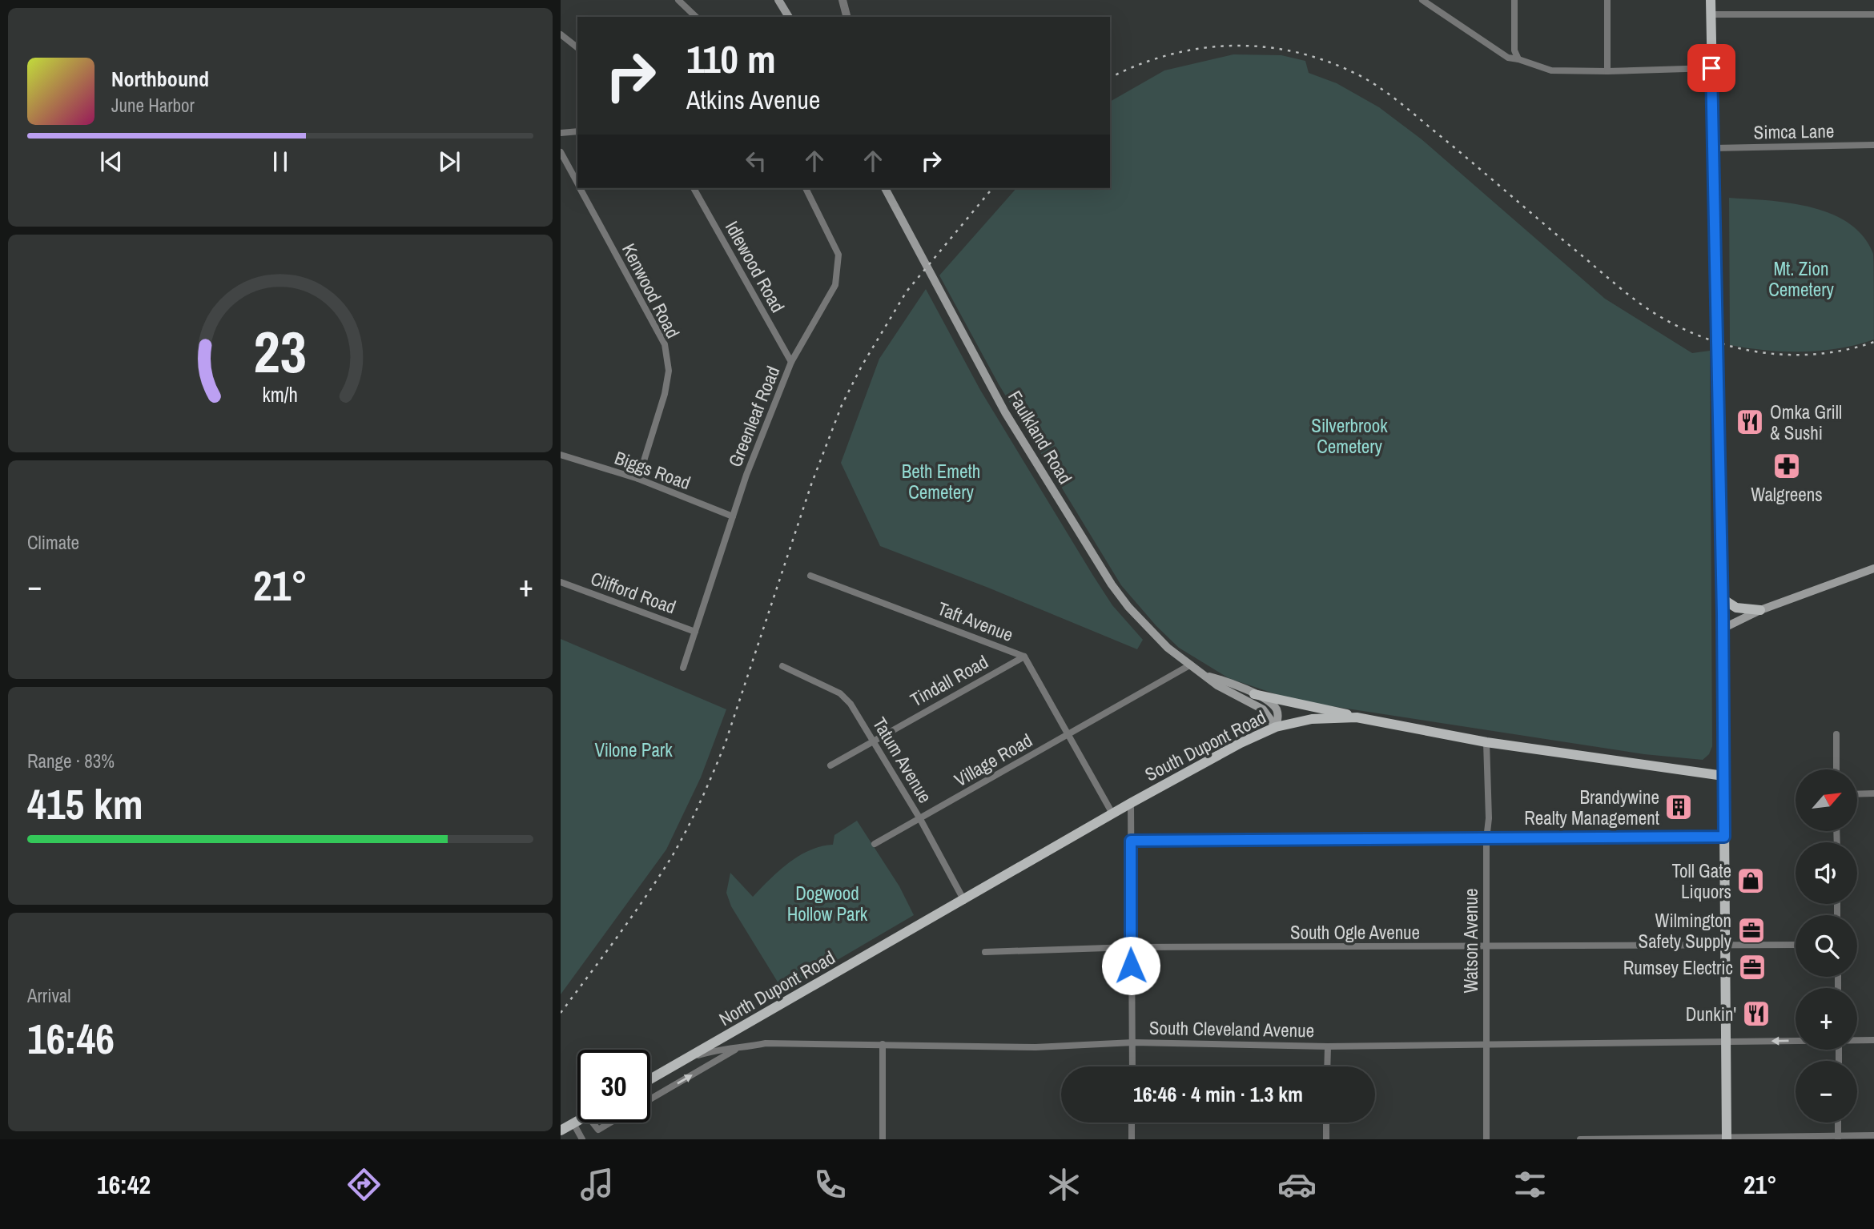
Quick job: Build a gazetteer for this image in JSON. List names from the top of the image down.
{
  "streets": {
    "main road": ["Faulkland Road", "South Dupont Road", "North Dupont Road"],
    "street": [
      "Simca Lane",
      "Idlewood Road",
      "Kenwood Road",
      "Greenleaf Road",
      "Biggs Road",
      "Clifford Road",
      "Taft Avenue",
      "Tindall Road",
      "Tatum Avenue",
      "Village Road",
      "South Ogle Avenue",
      "Watson Avenue",
      "South Cleveland Avenue"
    ]
  },
  "crossings": [
    ["Idlewood Road", "Greenleaf Road"],
    ["Kenwood Road", "Biggs Road"],
    ["Greenleaf Road", "Biggs Road"],
    ["Greenleaf Road", "Clifford Road"],
    ["Faulkland Road", "South Dupont Road"],
    ["Faulkland Road", "Village Road"],
    ["Taft Avenue", "Tindall Road"],
    ["Taft Avenue", "South Dupont Road"],
    ["Taft Avenue", "Village Road"],
    ["Tindall Road", "Tatum Avenue"],
    ["South Dupont Road", "Tatum Avenue"],
    ["South Dupont Road", "Watson Avenue"],
    ["South Dupont Road", "North Dupont Road"],
    ["Tatum Avenue", "Village Road"],
    ["South Ogle Avenue", "Watson Avenue"],
    ["Watson Avenue", "South Cleveland Avenue"],
    ["North Dupont Road", "South Cleveland Avenue"]
  ],
  "parks": [
    "Mt. Zion Cemetery",
    "Silverbrook Cemetery",
    "Beth Emeth Cemetery",
    "Vilone Park",
    "Dogwood Hollow Park"
  ],
  "places": {
    "restaurant": ["Omka Grill & Sushi", "Dunkin'"],
    "pharmacy": ["Walgreens"],
    "building": ["Brandywine Realty Management"],
    "shop": ["Toll Gate Liquors"],
    "office": ["Wilmington Safety Supply", "Rumsey Electric"]
  },
  "north": "top right",
  "page": {
    "turn": ["110 m", "Atkins Avenue"],
    "song": ["Northbound", "June Harbor"],
    "tile": [
      "Climate",
      ["Range · 83%", "415 km"],
      ["Arrival", "16:46"]
    ],
    "heat": ["−", "21°", "+"],
    "map_buttons": ["+", "−"],
    "limit": "30",
    "trip": "16:46 · 4 min · 1.3 km",
    "tabs": ["16:42", "21°"],
    "gauge": ["23", "km/h"]
  }
}
